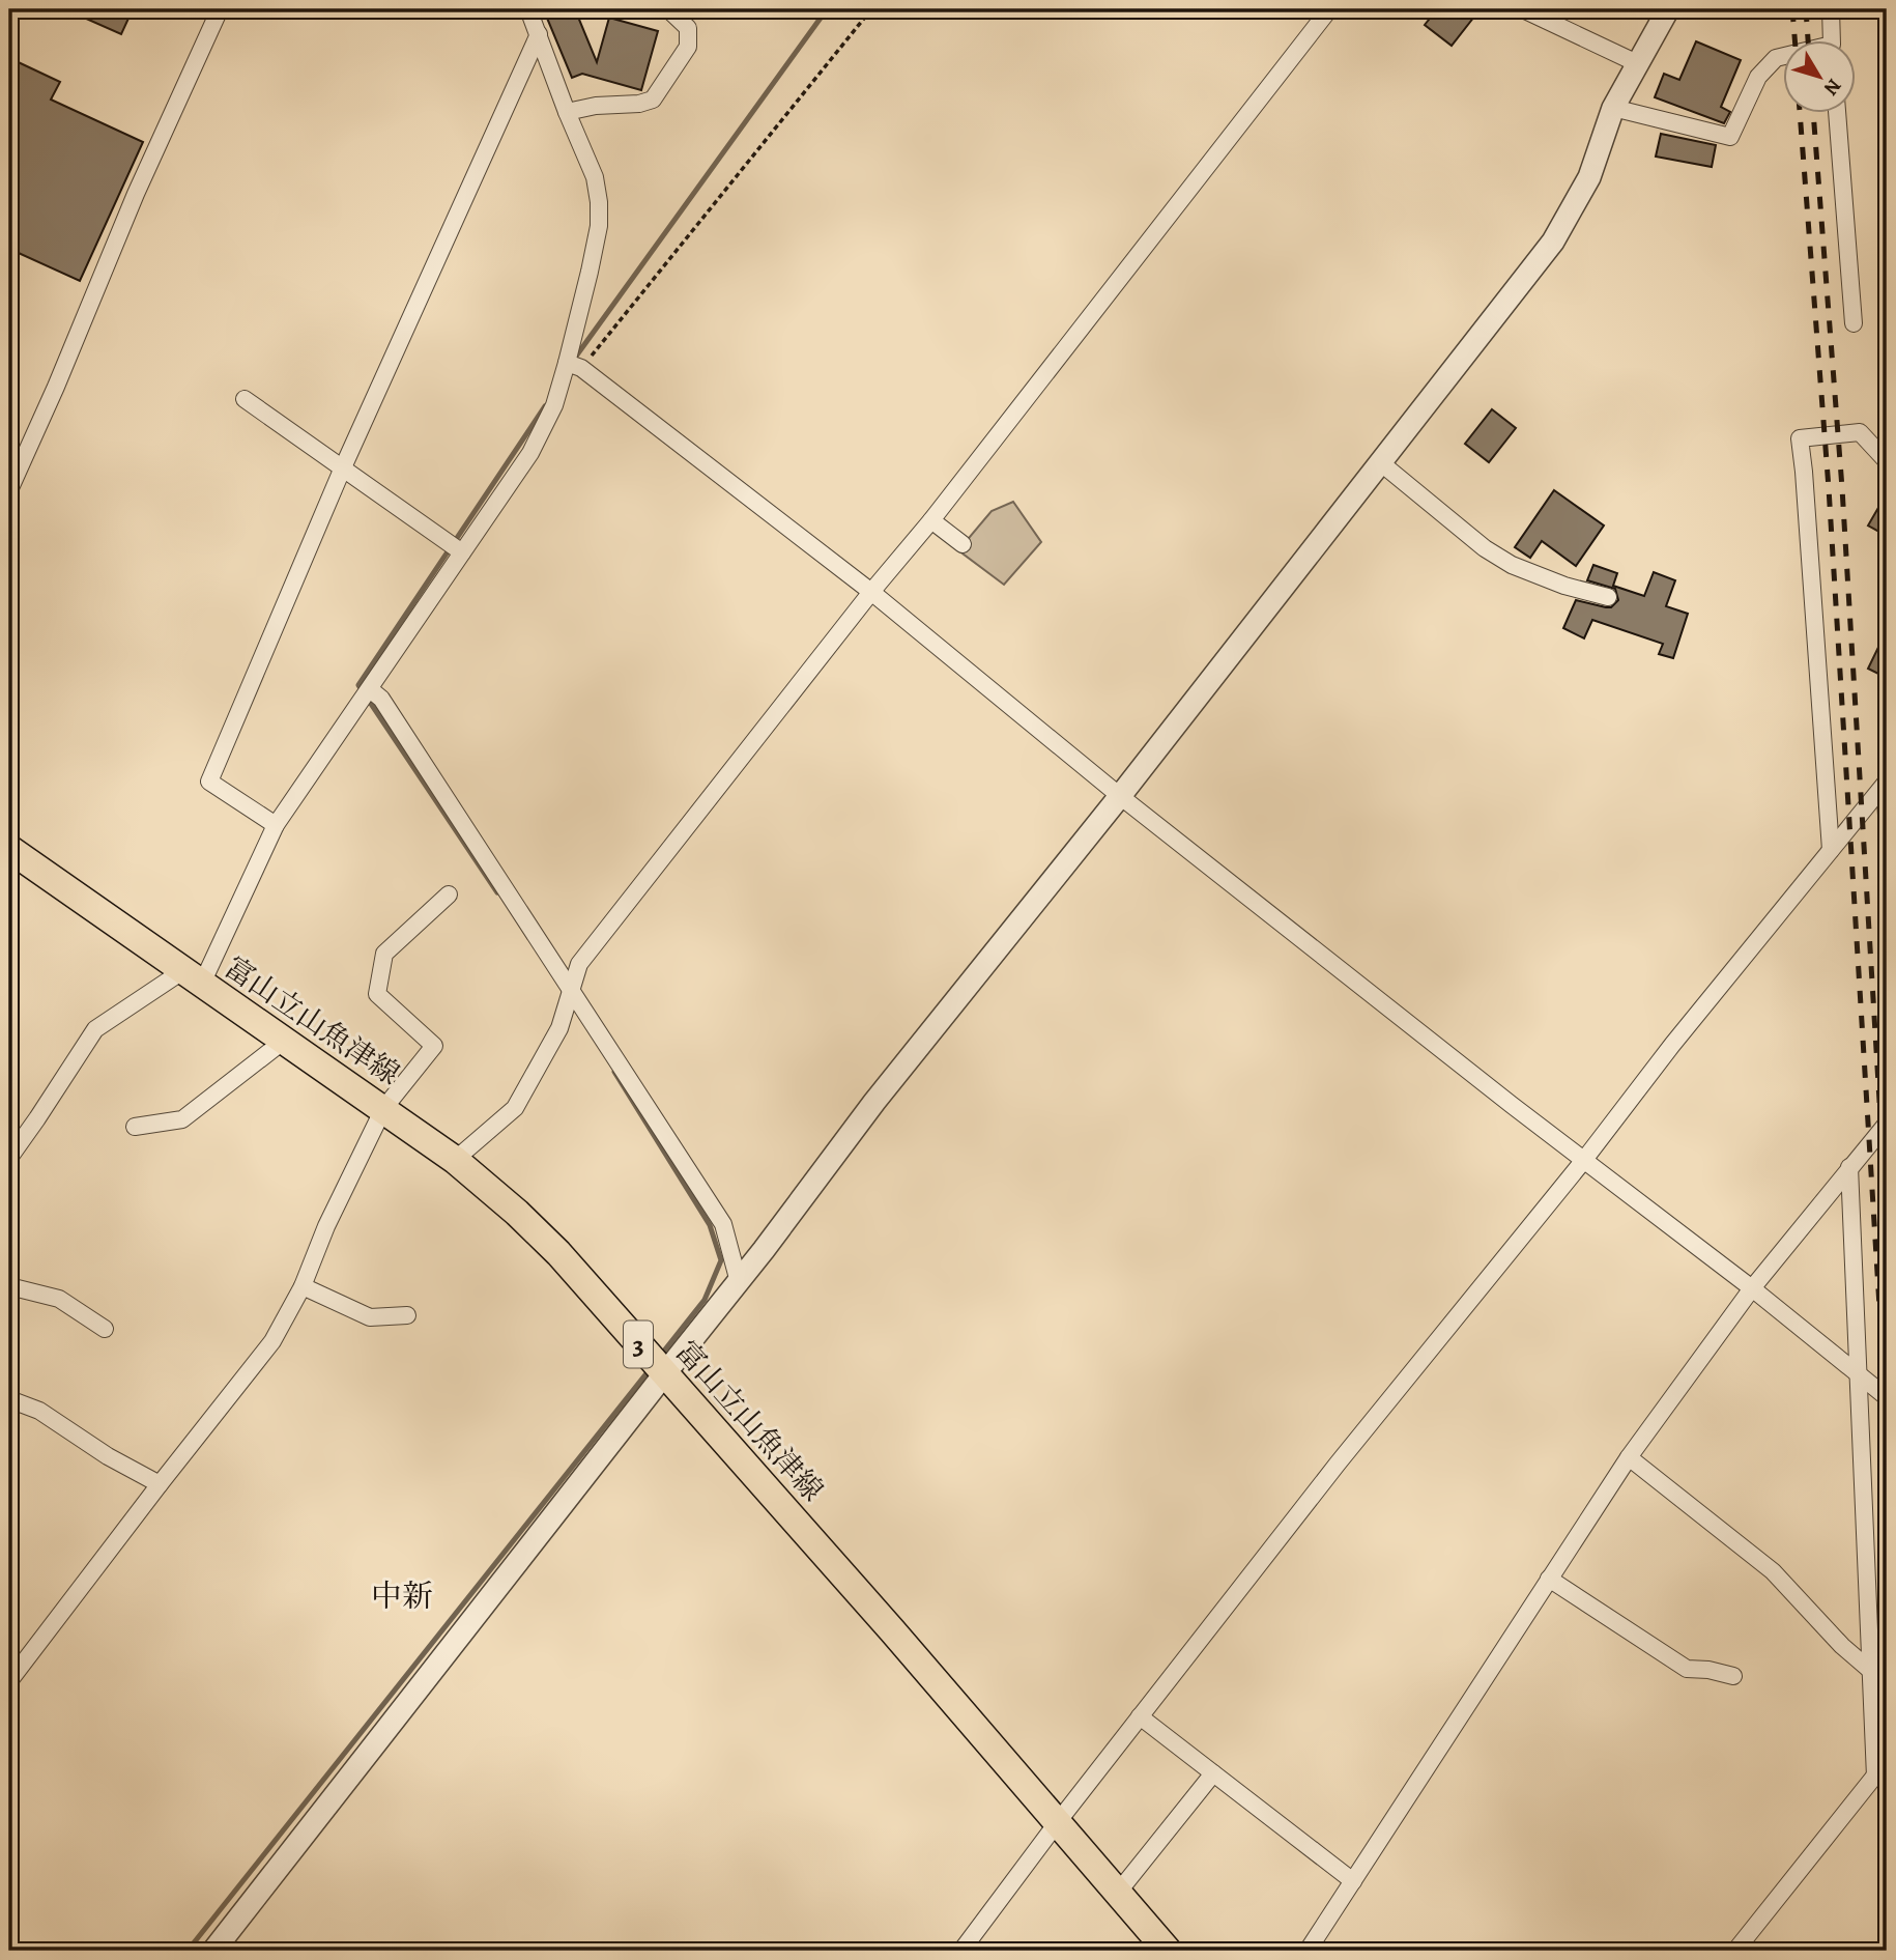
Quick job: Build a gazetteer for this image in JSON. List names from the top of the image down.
{
  "streets": {
    "main road": ["富山立山魚津線", "3"]
  },
  "districts": ["中新"],
  "north": "bottom right"
}
